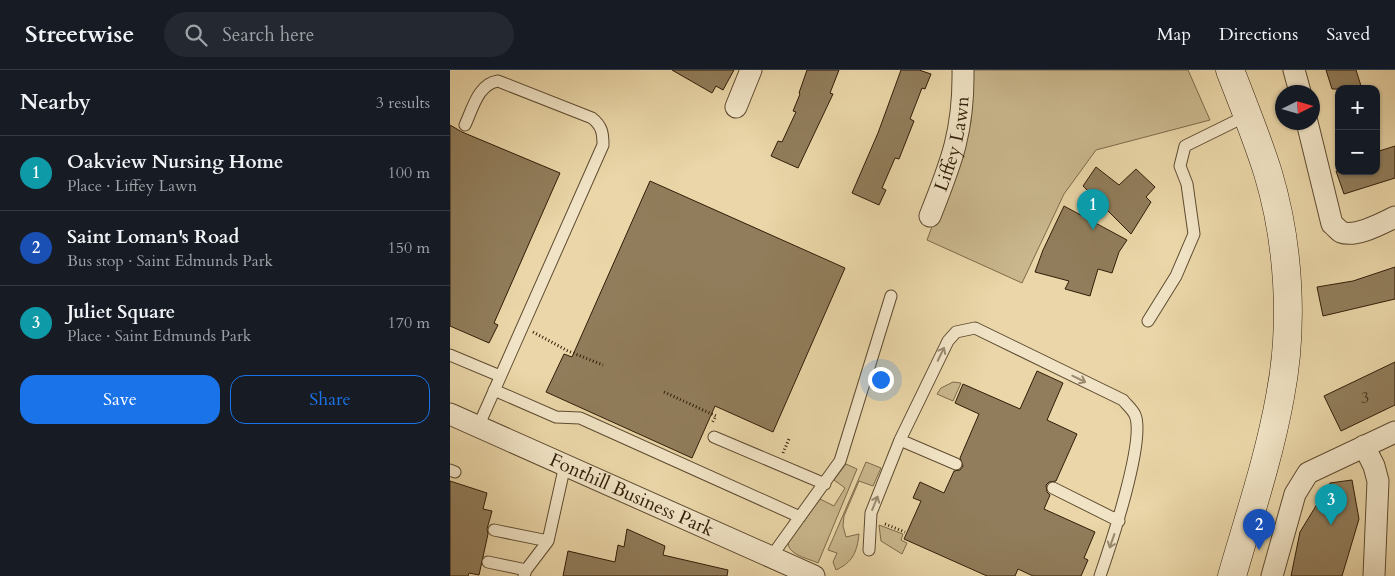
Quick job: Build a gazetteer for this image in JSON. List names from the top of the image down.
{
  "streets": {
    "street": ["Liffey Lawn", "Fonthill Business Park"]
  },
  "house_numbers": ["3"],
  "north": "right",
  "page": {
    "header": "Streetwise",
    "search": "Search here",
    "nav": ["Map", "Directions", "Saved"],
    "heading": ["Nearby", "3 results"],
    "map_buttons": ["+", "−"],
    "list": [
      {
        "mark": "1",
        "name": "Oakview Nursing Home",
        "note": "Place · Liffey Lawn",
        "value": "100 m"
      },
      {
        "mark": "2",
        "name": "Saint Loman's Road",
        "note": "Bus stop · Saint Edmunds Park",
        "value": "150 m"
      },
      {
        "mark": "3",
        "name": "Juliet Square",
        "note": "Place · Saint Edmunds Park",
        "value": "170 m"
      }
    ],
    "pins": ["1", "3", "2"],
    "buttons": ["Save", "Share"]
  }
}
